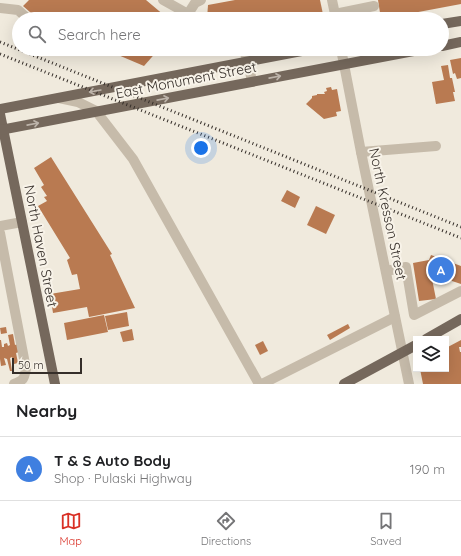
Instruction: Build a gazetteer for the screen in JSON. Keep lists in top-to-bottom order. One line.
{"streets":{"main road":["East Monument Street","North Haven Street"],"street":["North Kresson Street"]},"crossings":[["East Monument Street","North Kresson Street"],["East Monument Street","North Haven Street"]],"scale_bar":"50 m","page":{"search":"Search here","pins":"A","scale":"50 m","heading":"Nearby","list":[{"mark":"A","name":"T & S Auto Body","note":"Shop · Pulaski Highway","value":"190 m"}],"nav":["Map","Directions","Saved"]}}
